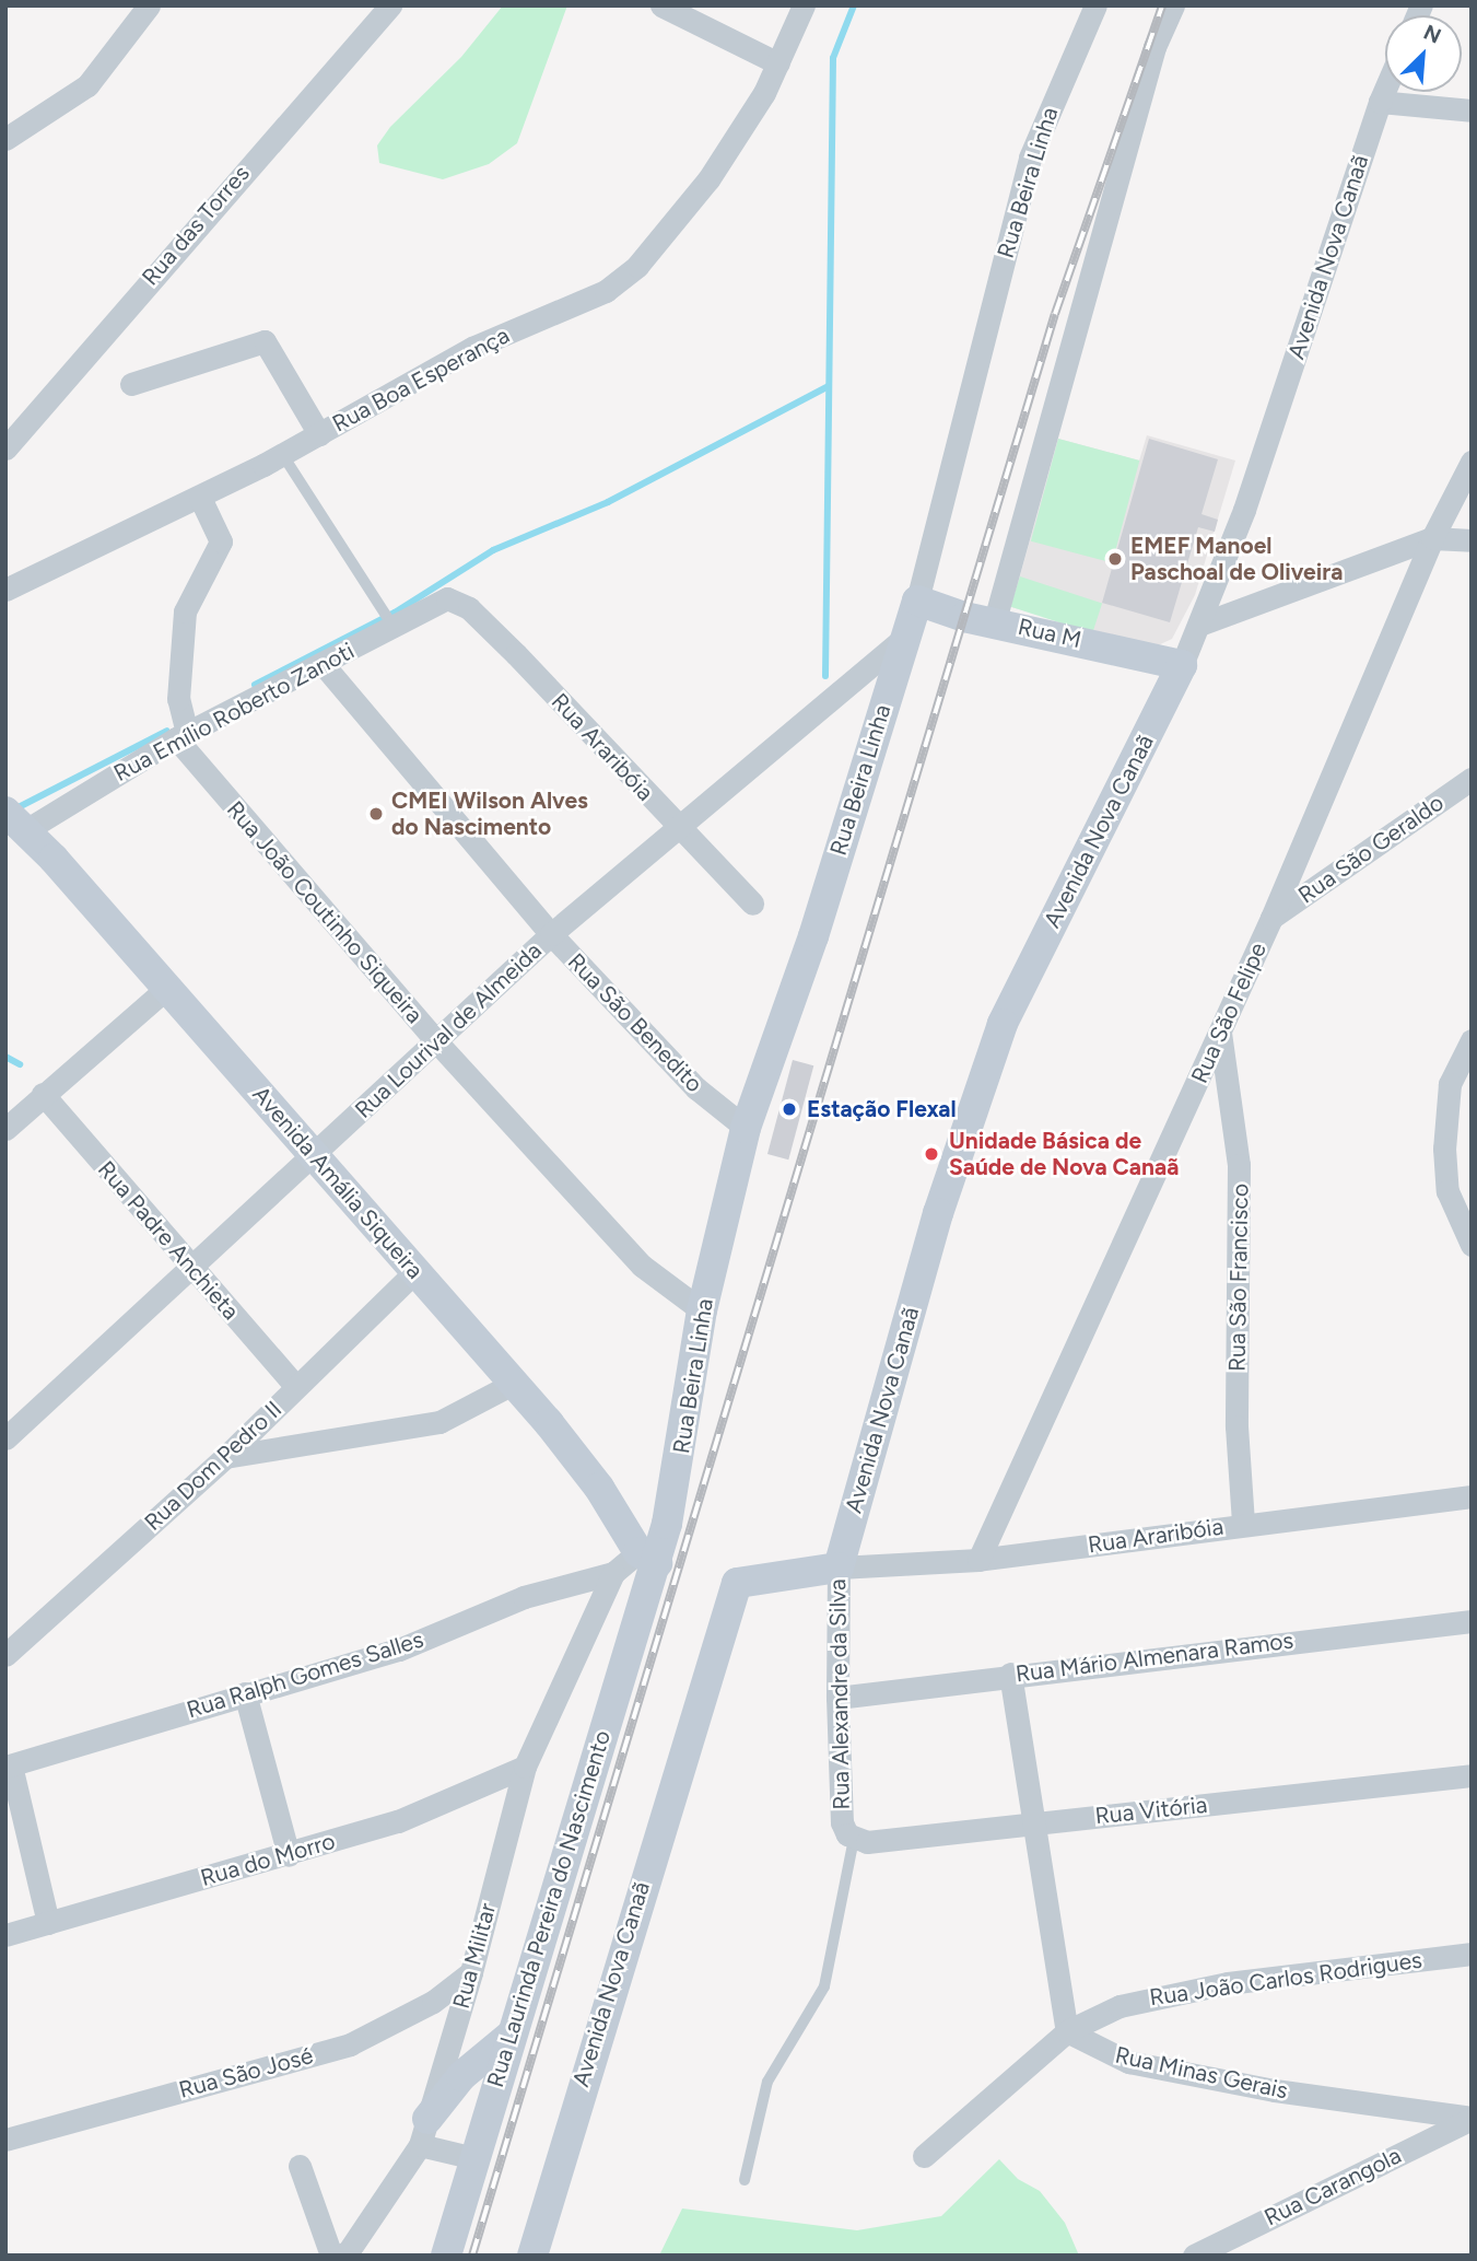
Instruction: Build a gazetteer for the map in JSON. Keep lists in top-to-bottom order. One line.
{"streets":{"street":["Rua Beira Linha","Rua das Torres","Avenida Nova Canaã","Rua Boa Esperança","Rua M","Rua Emílio Roberto Zanoti","Rua Araribóia","Rua São Geraldo","Rua João Coutinho Siqueira","Rua São Felipe","Rua São Benedito","Rua Lourival de Almeida","Avenida Amália Siqueira","Rua Padre Anchieta","Rua São Francisco","Rua Dom Pedro II","Rua Mário Almenara Ramos","Rua Ralph Gomes Salles","Rua Alexandre da Silva","Rua Vitória","Rua do Morro","Rua Laurinda Pereira do Nascimento","Rua Militar","Rua João Carlos Rodrigues","Rua São José","Rua Minas Gerais","Rua Carangola"]},"crossings":[["Rua Beira Linha","Rua M"],["Rua Beira Linha","Rua João Coutinho Siqueira"],["Rua Beira Linha","Rua São Benedito"],["Rua Beira Linha","Rua Lourival de Almeida"],["Rua Beira Linha","Avenida Amália Siqueira"],["Rua Beira Linha","Rua Ralph Gomes Salles"],["Rua Beira Linha","Rua Laurinda Pereira do Nascimento"],["Avenida Nova Canaã","Rua M"],["Avenida Nova Canaã","Rua Araribóia"],["Avenida Nova Canaã","Rua Alexandre da Silva"],["Rua Emílio Roberto Zanoti","Rua Araribóia"],["Rua Emílio Roberto Zanoti","Rua João Coutinho Siqueira"],["Rua Emílio Roberto Zanoti","Rua São Benedito"],["Rua Emílio Roberto Zanoti","Avenida Amália Siqueira"],["Rua Araribóia","Rua São Felipe"],["Rua Araribóia","Rua Lourival de Almeida"],["Rua Araribóia","Rua São Francisco"],["Rua Araribóia","Rua Alexandre da Silva"],["Rua São Geraldo","Rua São Felipe"],["Rua João Coutinho Siqueira","Rua Lourival de Almeida"],["Rua São Felipe","Rua São Francisco"],["Rua São Benedito","Rua Lourival de Almeida"],["Rua Lourival de Almeida","Avenida Amália Siqueira"],["Rua Lourival de Almeida","Rua Padre Anchieta"],["Avenida Amália Siqueira","Rua Dom Pedro II"],["Avenida Amália Siqueira","Rua Ralph Gomes Salles"],["Avenida Amália Siqueira","Rua Laurinda Pereira do Nascimento"],["Rua Padre Anchieta","Rua Dom Pedro II"],["Rua Mário Almenara Ramos","Rua Alexandre da Silva"],["Rua Ralph Gomes Salles","Rua Laurinda Pereira do Nascimento"],["Rua Ralph Gomes Salles","Rua Militar"],["Rua Alexandre da Silva","Rua Vitória"],["Rua do Morro","Rua Militar"],["Rua Militar","Rua São José"],["Rua João Carlos Rodrigues","Rua Minas Gerais"],["Rua Minas Gerais","Rua Carangola"]],"places":["EMEF Manoel Paschoal de Oliveira","CMEI Wilson Alves do Nascimento","Estação Flexal","Unidade Básica de Saúde de Nova Canaã"],"north":"top right"}
